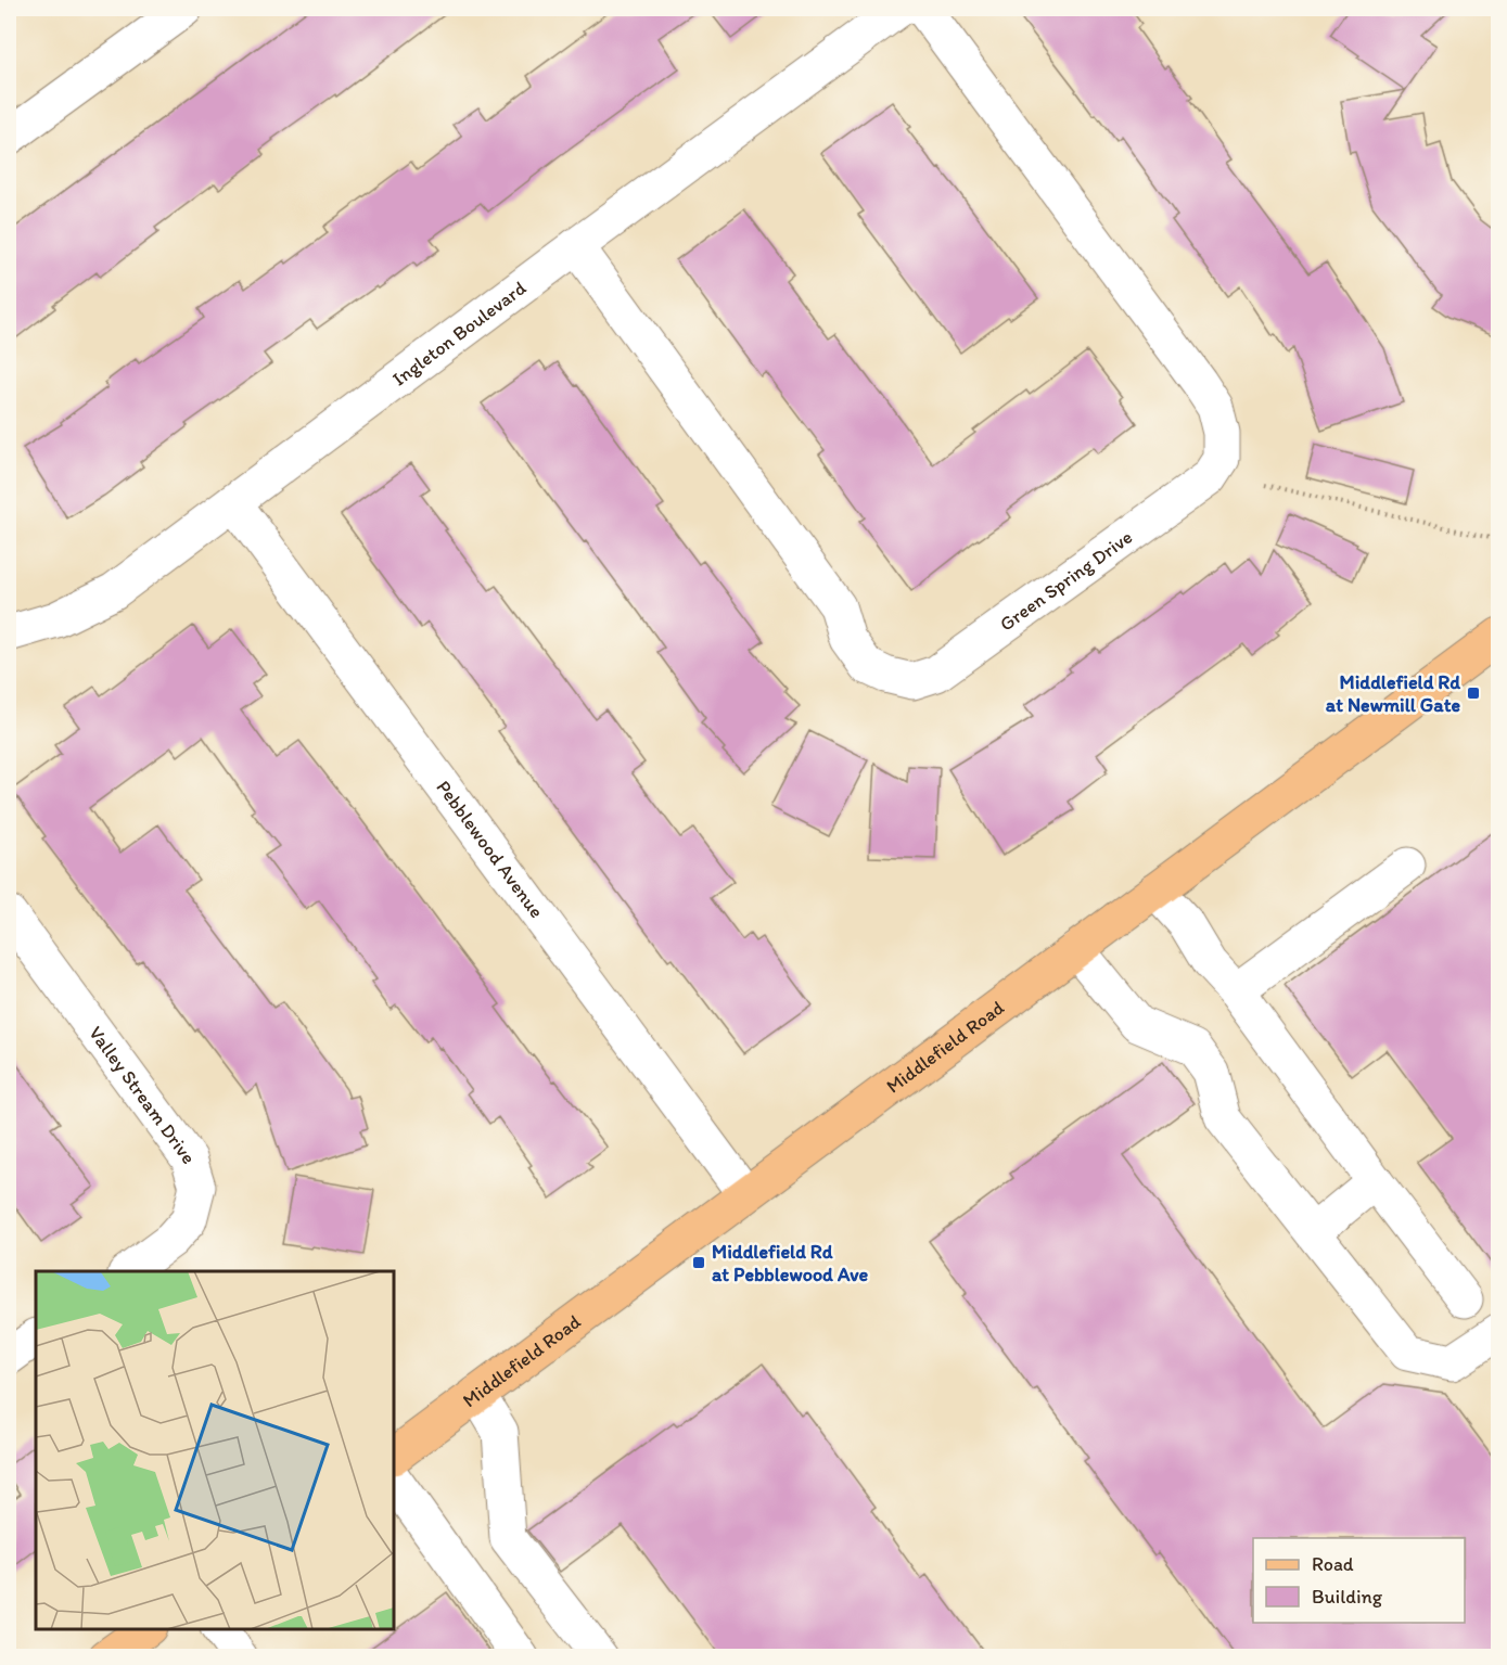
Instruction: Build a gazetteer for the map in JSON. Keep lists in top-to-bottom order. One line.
{"streets":{"main road":["Middlefield Road"],"street":["Ingleton Boulevard","Green Spring Drive","Pebblewood Avenue","Valley Stream Drive"]},"crossings":[["Ingleton Boulevard","Green Spring Drive"],["Ingleton Boulevard","Pebblewood Avenue"],["Pebblewood Avenue","Middlefield Road"]],"places":{"transit":["Middlefield Rd at Newmill Gate","Middlefield Rd at Pebblewood Ave"]},"legend":["Road","Building"]}
